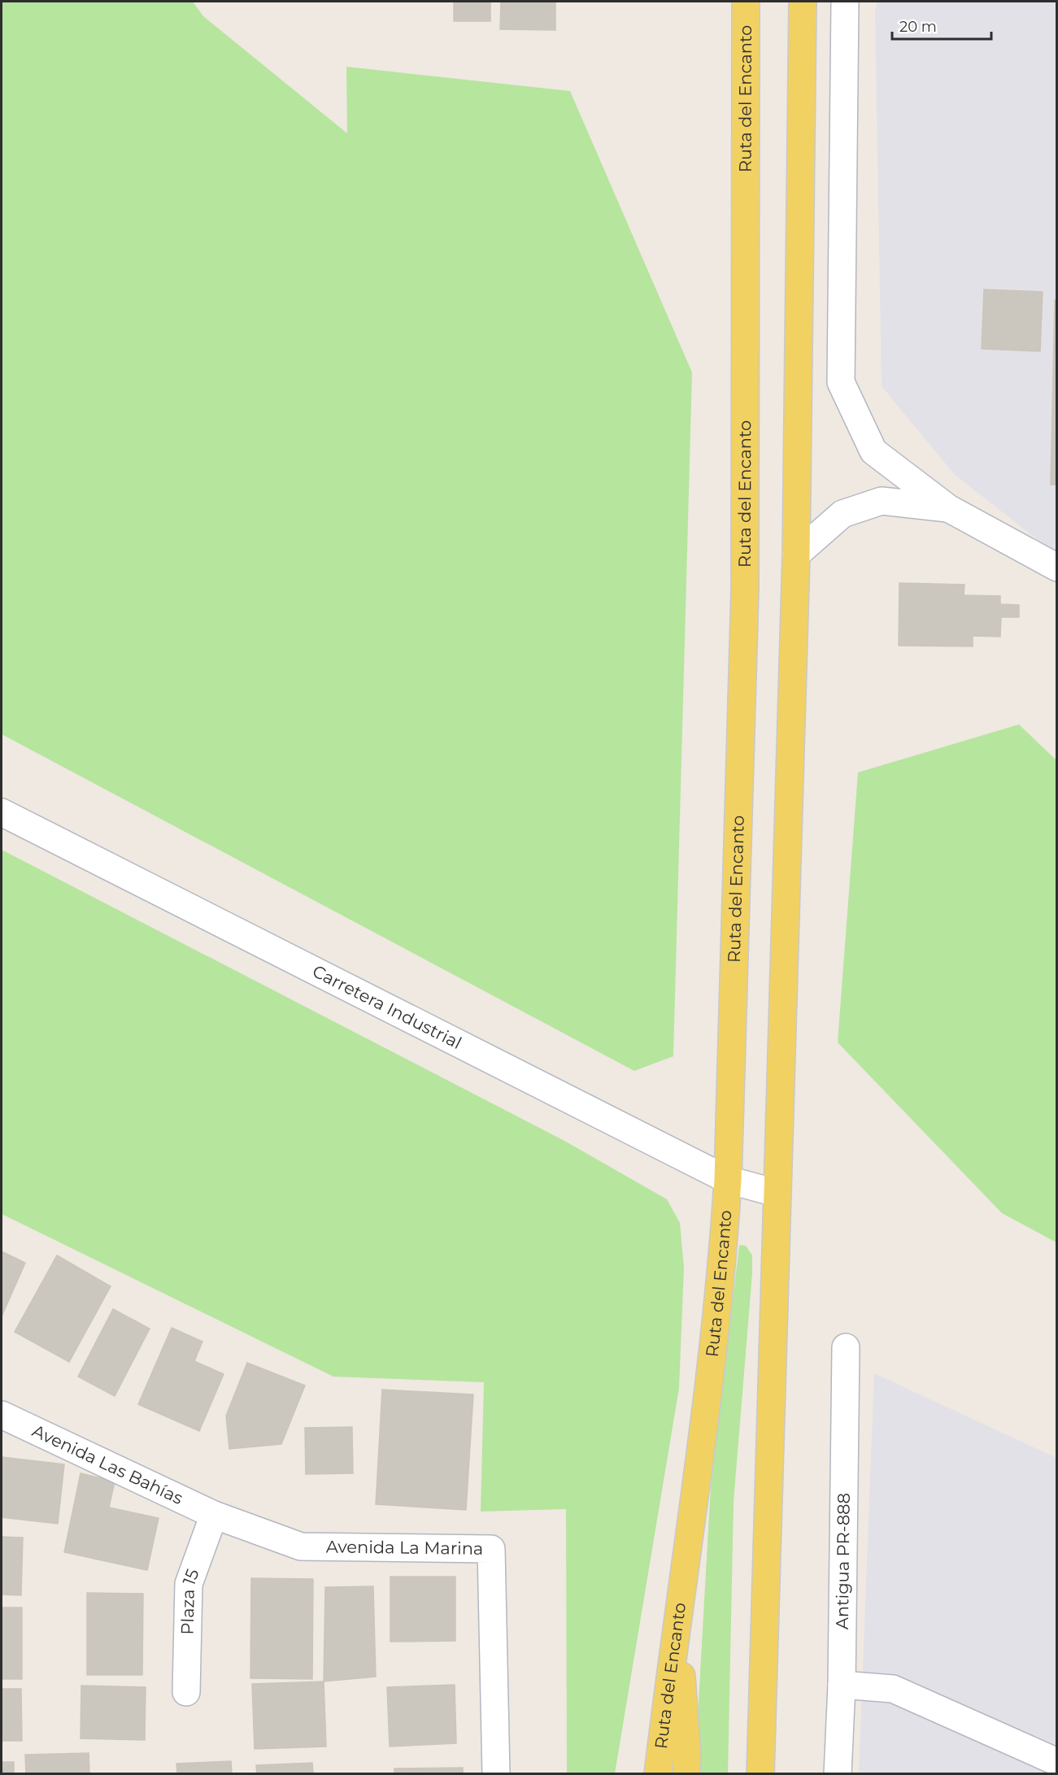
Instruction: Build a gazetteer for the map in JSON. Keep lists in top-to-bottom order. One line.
{"streets":{"main road":["Ruta del Encanto"],"street":["Carretera Industrial","Avenida Las Bahías","Avenida La Marina","Antigua PR-888","Plaza 15"]},"crossings":[["Ruta del Encanto","Carretera Industrial"],["Avenida Las Bahías","Avenida La Marina"],["Avenida Las Bahías","Plaza 15"],["Avenida La Marina","Plaza 15"]],"scale_bar":"20 m"}
